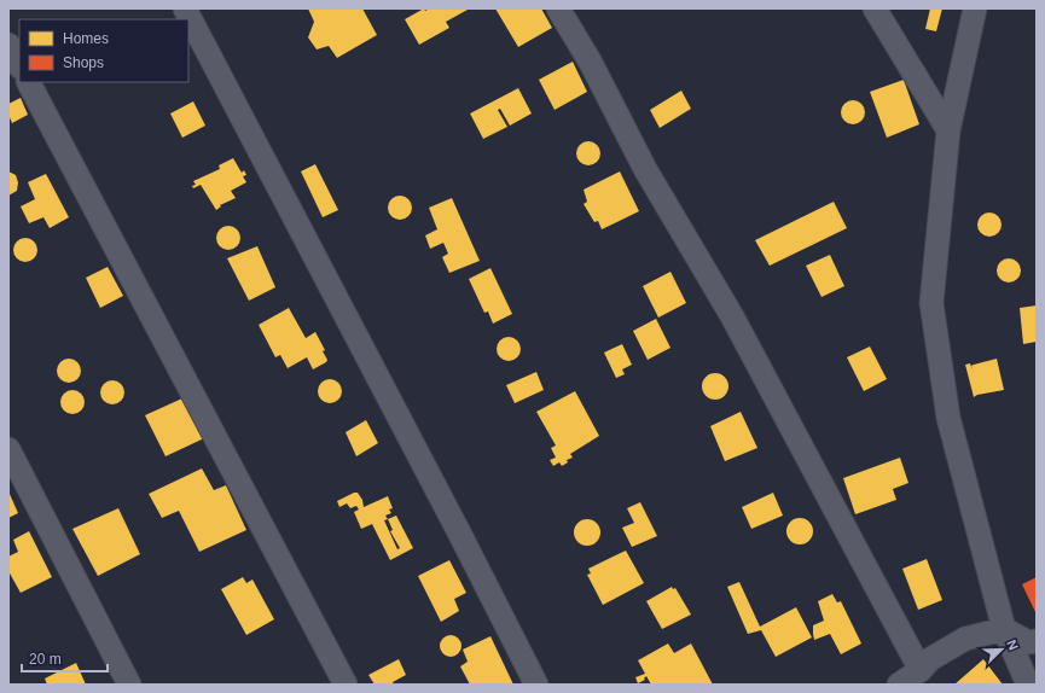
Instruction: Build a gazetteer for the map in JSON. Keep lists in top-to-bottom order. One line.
{"legend":["Homes","Shops"],"scale_bar":"20 m","north":"top right"}
